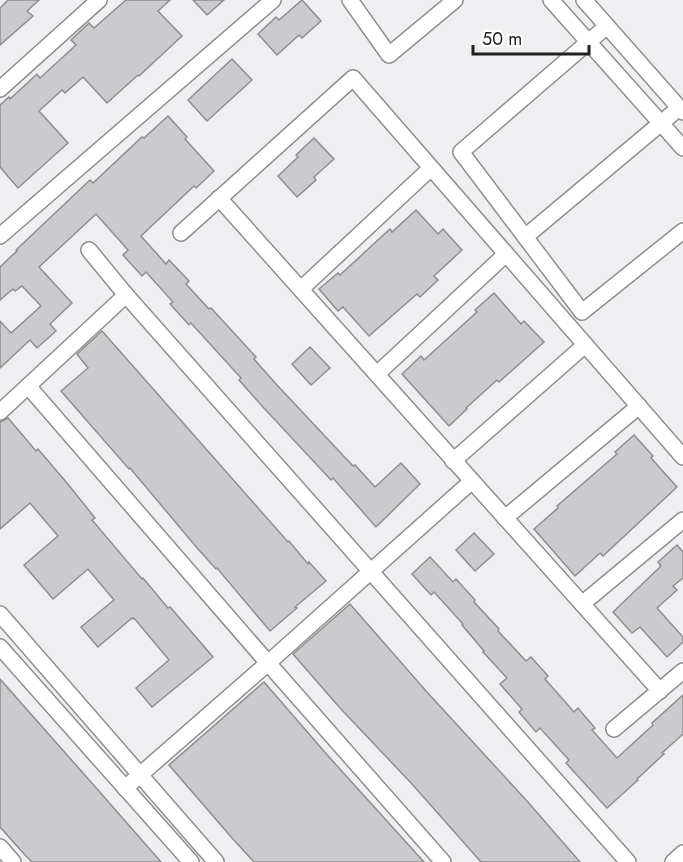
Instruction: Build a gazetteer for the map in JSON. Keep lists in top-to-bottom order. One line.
{"scale_bar":"50 m"}
